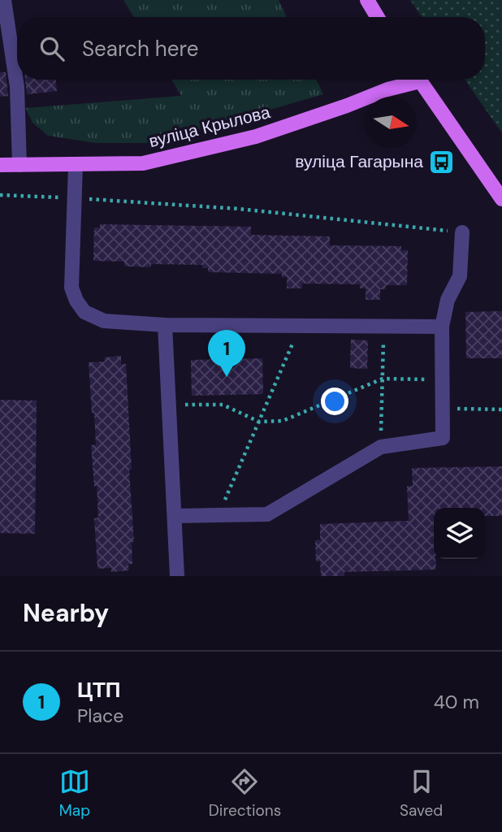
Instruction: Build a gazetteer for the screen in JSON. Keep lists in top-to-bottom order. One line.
{"streets":{"main road":["вуліца Крылова"]},"places":{"bus stop":["вуліца Гагарына"]},"north":"right","page":{"search":"Search here","pins":"1","heading":"Nearby","list":[{"mark":"1","name":"ЦТП","note":"Place","value":"40 m"}],"nav":["Map","Directions","Saved"]}}
